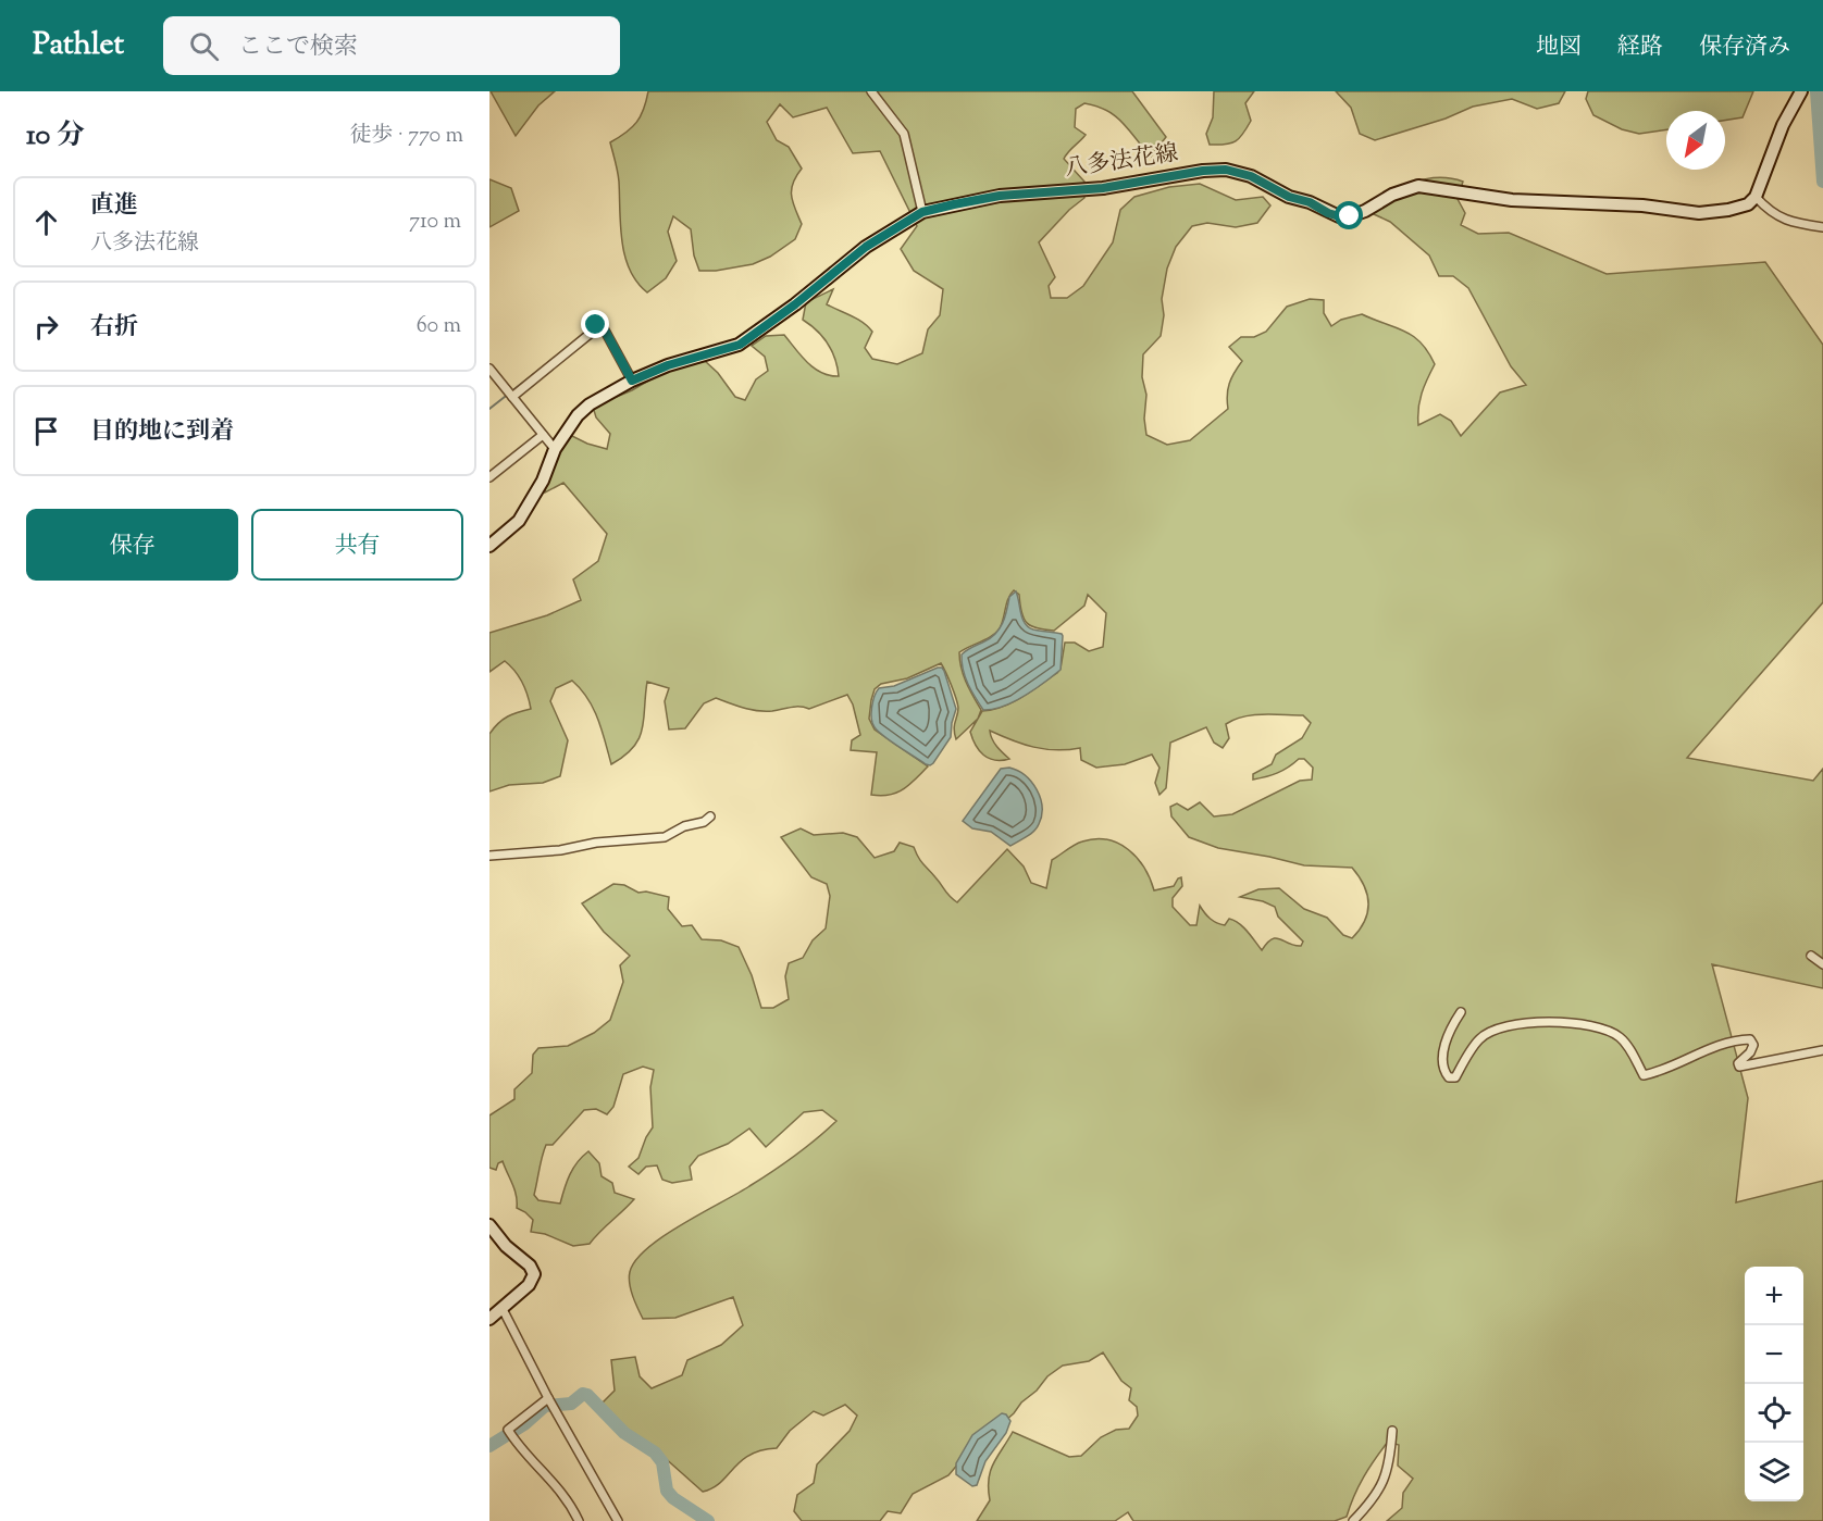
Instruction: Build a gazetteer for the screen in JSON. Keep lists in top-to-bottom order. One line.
{"streets":{"main road":["八多法花線"]},"north":"bottom left","page":{"header":"Pathlet","search":"ここで検索","nav":["地図","経路","保存済み"],"heading":["10 分","徒歩 · 770 m"],"list":[["直進","八多法花線","710 m"],["右折","60 m"],"目的地に到着"],"buttons":["保存","共有"],"map_buttons":["+","−"]}}
